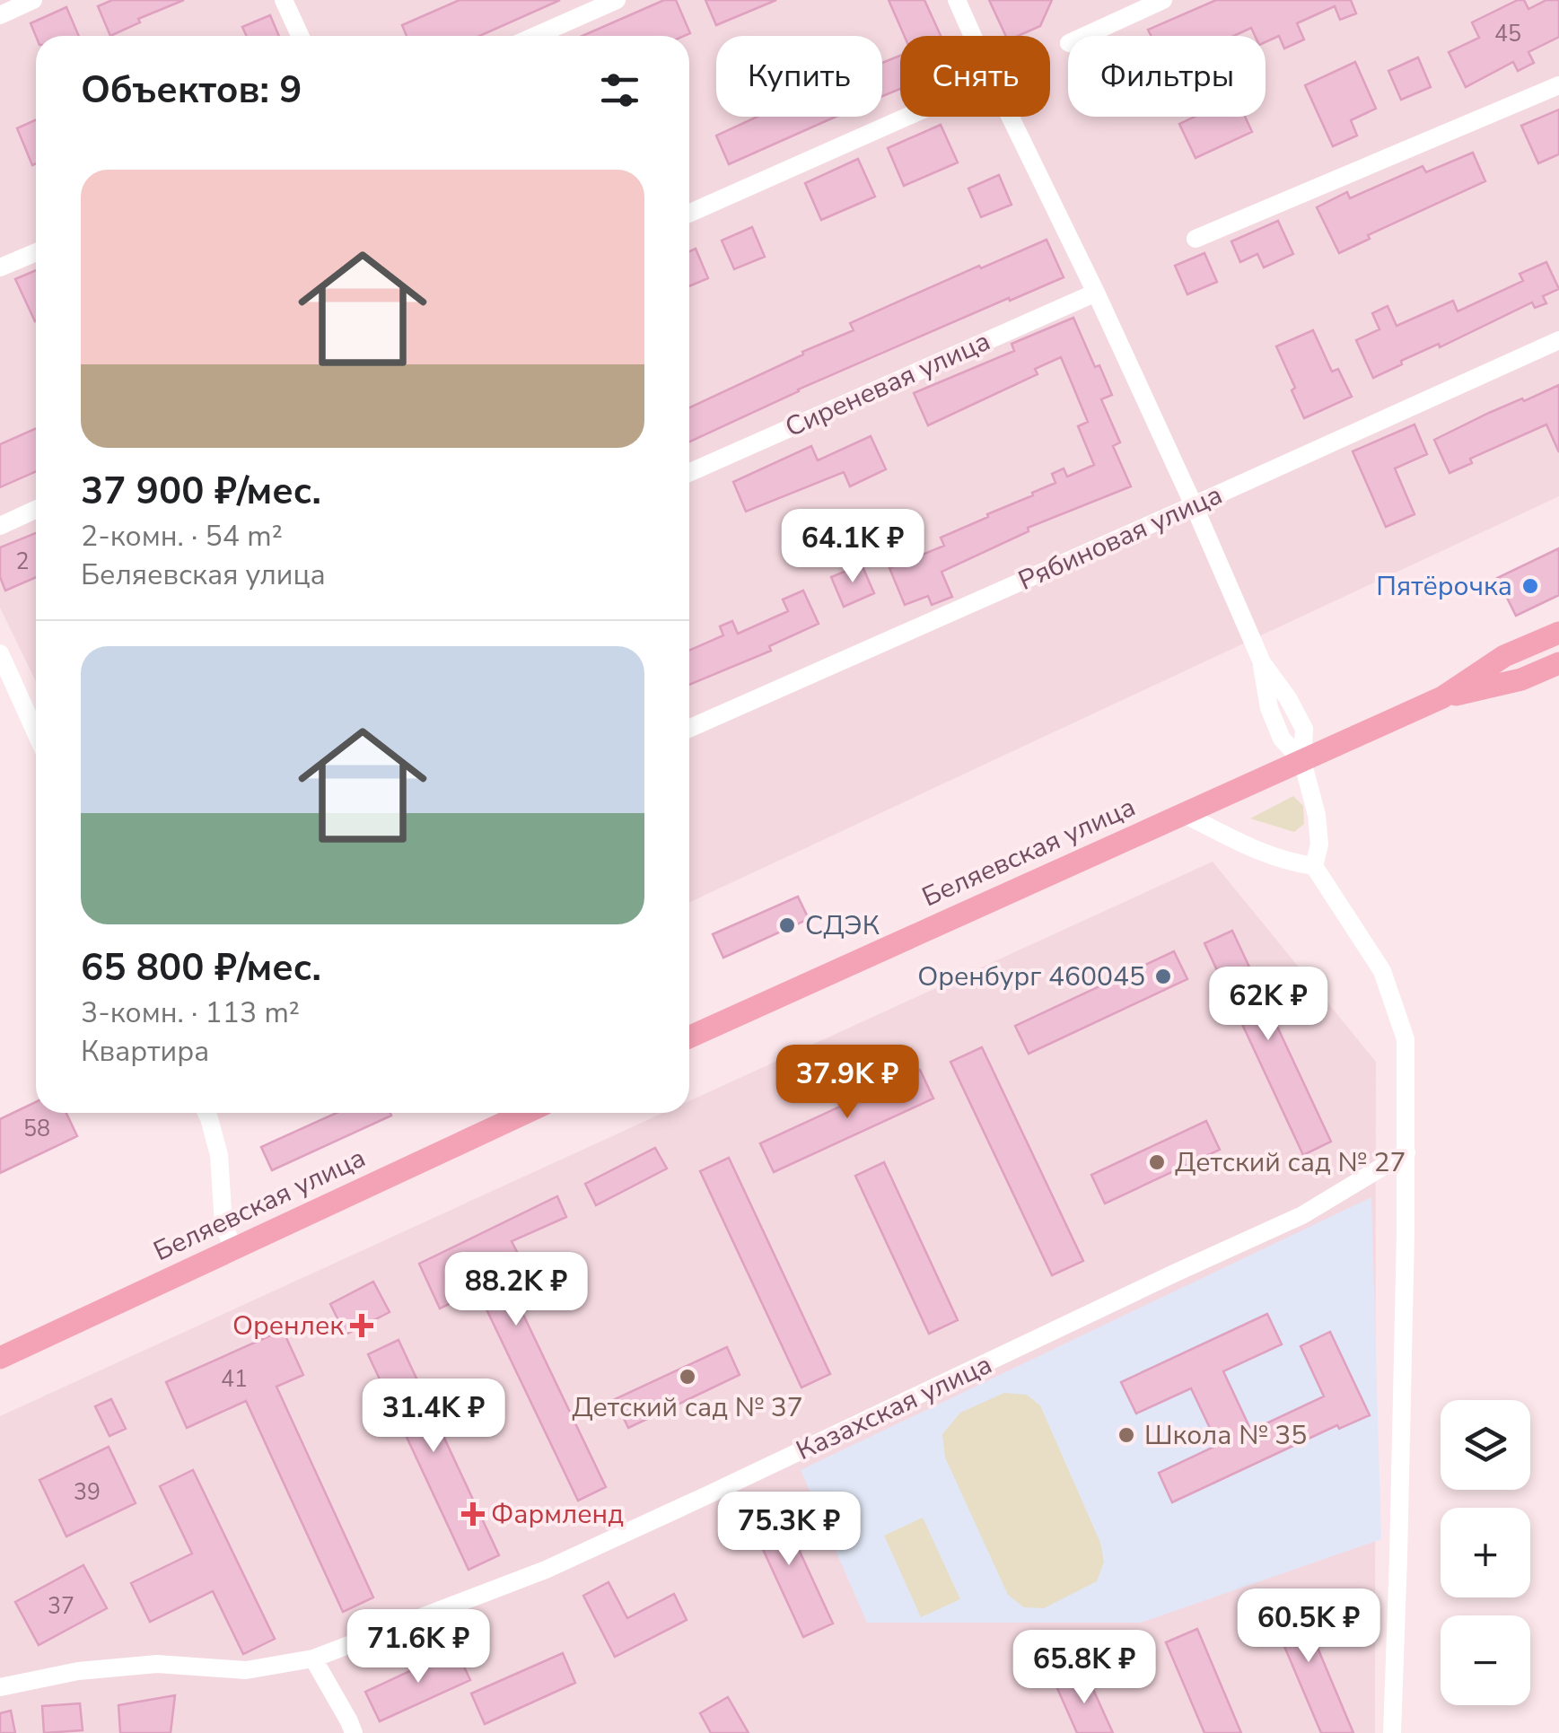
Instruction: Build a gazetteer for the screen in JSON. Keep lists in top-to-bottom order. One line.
{"streets":{"main road":["Беляевская улица"],"street":["Сиреневая улица","Рябиновая улица","Казахская улица"]},"places":{"other":["Пятёрочка","СДЭК","Оренбург 460045","Детский сад № 27","Детский сад № 37","Школа № 35"],"health":["Оренлек","Фармленд"]},"house_numbers":["45","2","58","41","39","37"],"page":{"chip":["Купить","Снять","Фильтры"],"heading":"Объектов: 9","list":[{"name":"37 900 ₽/мес.","note":"2-комн. · 54 m² · Беляевская улица"},{"name":"65 800 ₽/мес.","note":"3-комн. · 113 m² · Квартира"}],"price":["64.1K ₽","62K ₽","37.9K ₽","88.2K ₽","31.4K ₽","75.3K ₽","60.5K ₽","71.6K ₽","65.8K ₽"],"map_buttons":["+","−"]}}
